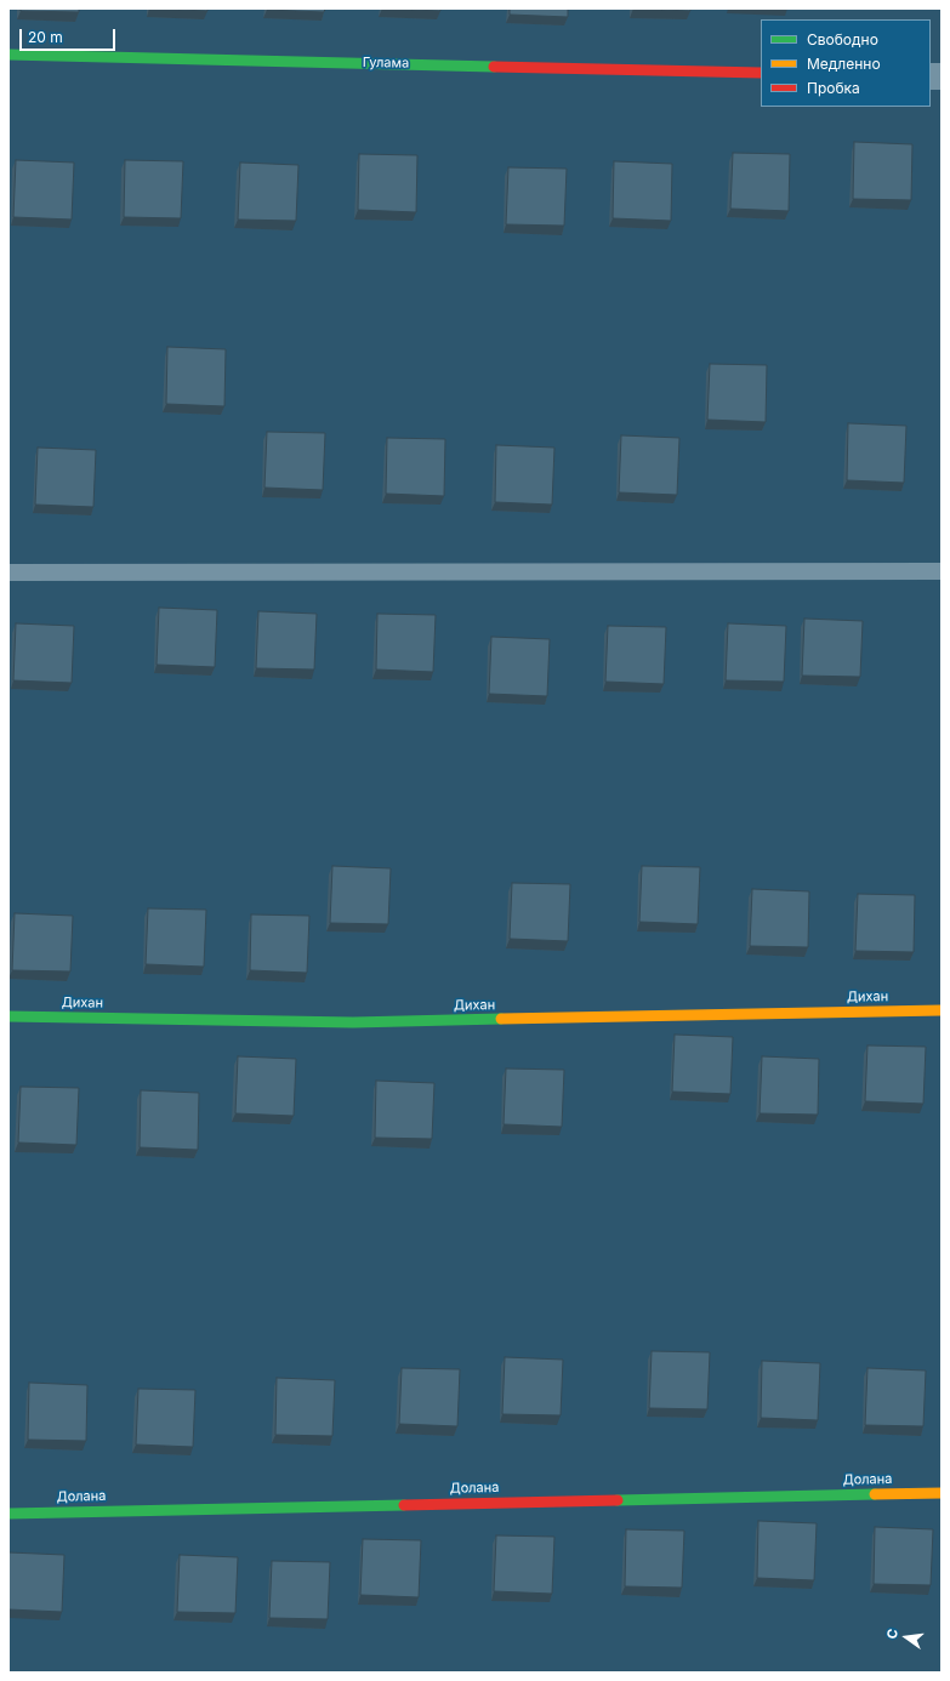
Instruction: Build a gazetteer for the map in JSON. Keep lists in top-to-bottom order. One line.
{"streets":{"street":["Гулама","Дихан","Долана"]},"legend":["Свободно","Медленно","Пробка"],"scale_bar":"20 m","north":"left"}
